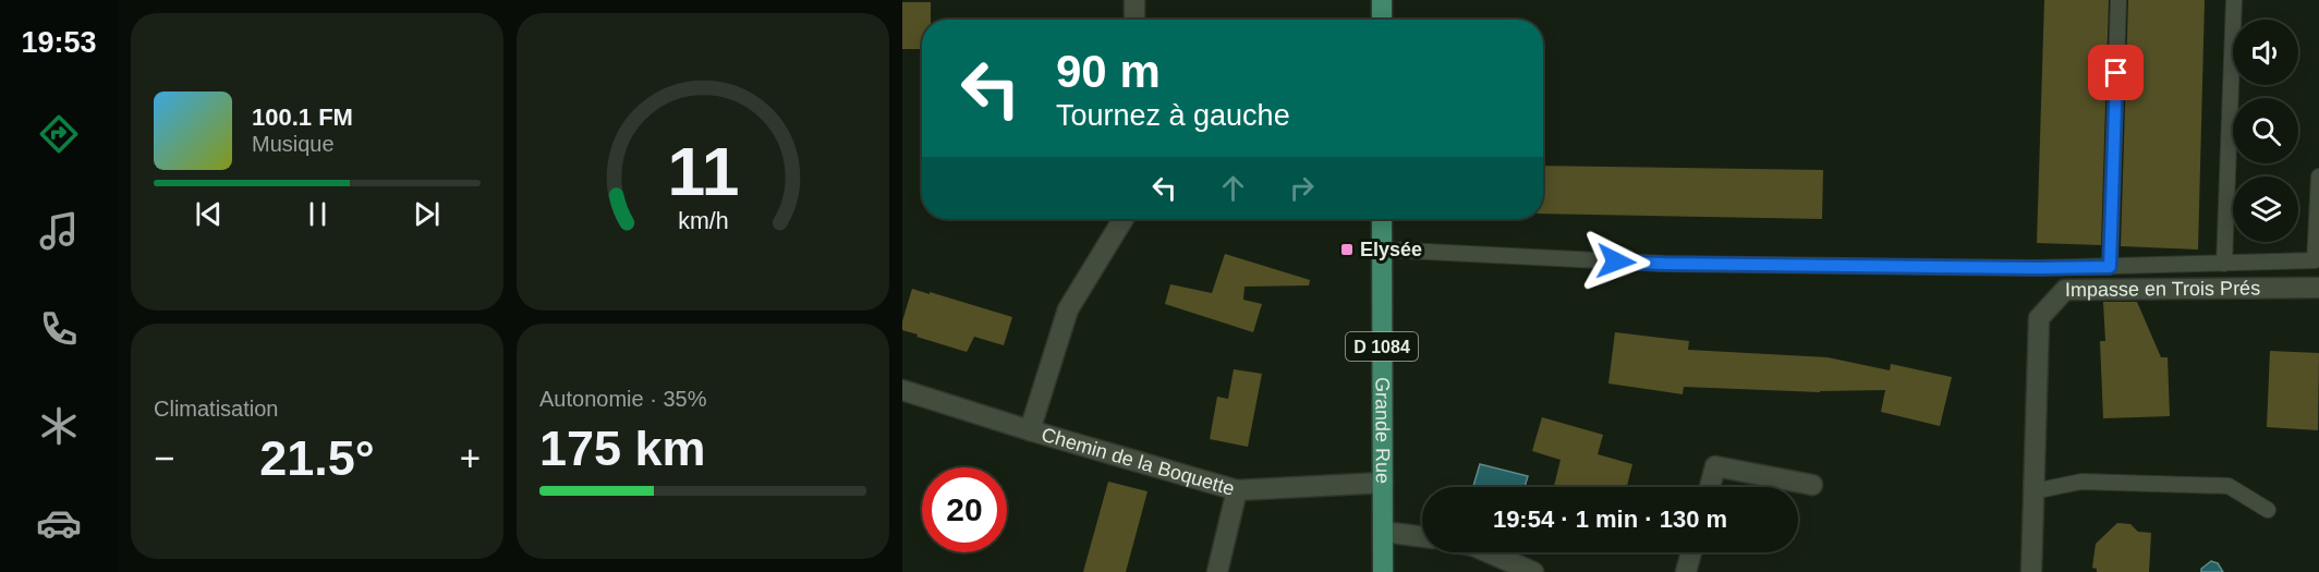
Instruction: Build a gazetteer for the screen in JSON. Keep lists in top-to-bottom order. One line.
{"streets":{"main road":["D 1084","Grande Rue"],"street":["Impasse en Trois Prés","Chemin de la Boquette"]},"crossings":[["Grande Rue","Chemin de la Boquette"]],"places":{"transit":["Elysée"]},"page":{"tabs":"19:53","turn":["90 m","Tournez à gauche"],"song":["100.1 FM","Musique"],"tile":["Climatisation",["Autonomie · 35%","175 km"]],"heat":["−","21.5°","+"],"limit":"20","trip":"19:54 · 1 min · 130 m","gauge":["11","km/h"]}}
